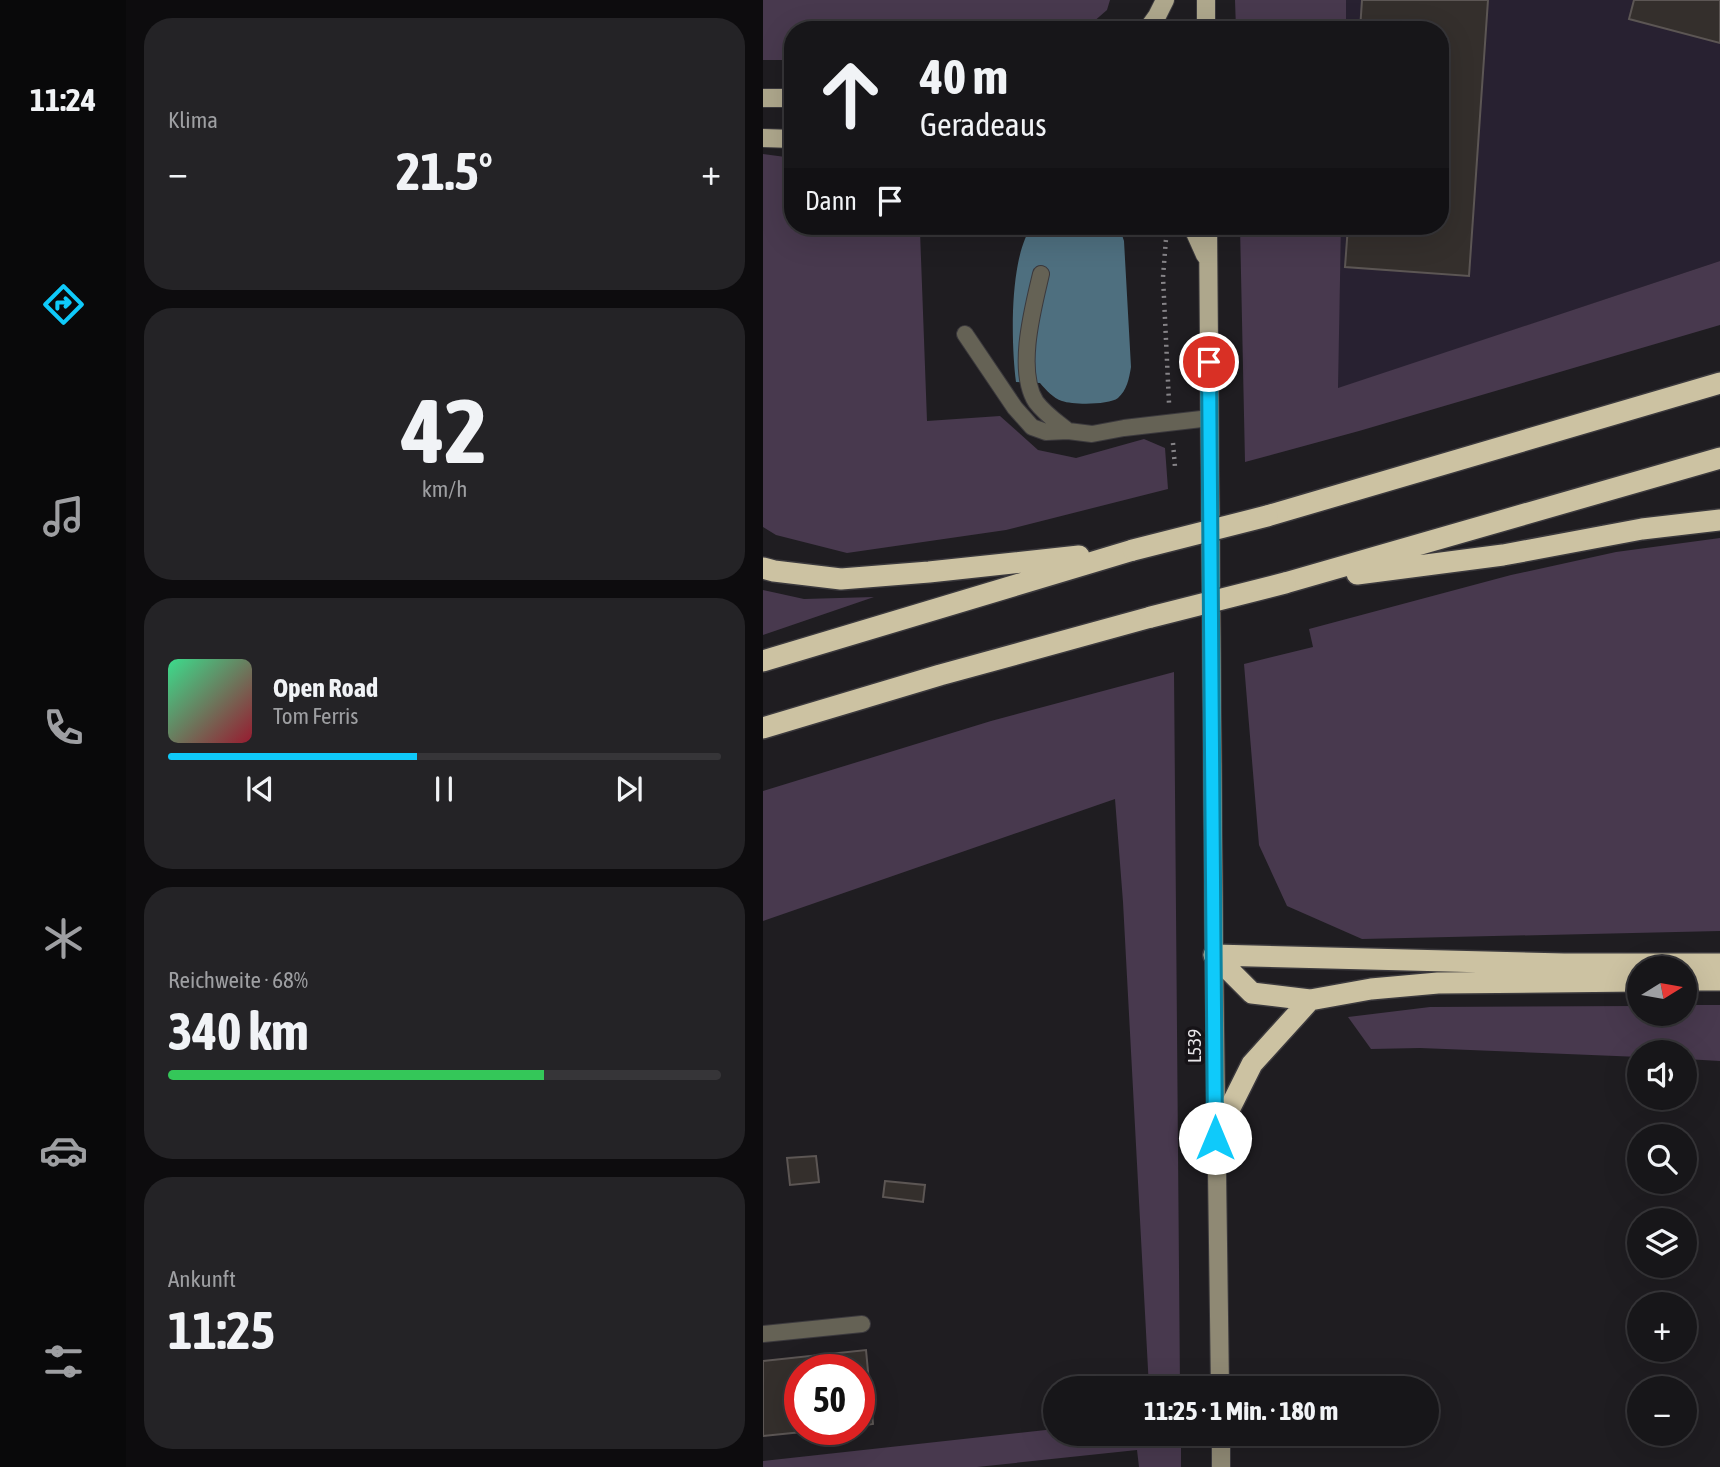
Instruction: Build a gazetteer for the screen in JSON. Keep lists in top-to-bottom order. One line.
{"streets":{"main road":["L539"]},"north":"right","page":{"tabs":"11:24","tile":["Klima",["42","km/h"],["Reichweite · 68%","340 km"],["Ankunft","11:25"]],"turn":["40 m","Geradeaus"],"heat":["−","21.5°","+"],"then":"Dann","song":["Open Road","Tom Ferris"],"map_buttons":["+","−"],"limit":"50","trip":"11:25 · 1 Min. · 180 m"}}
